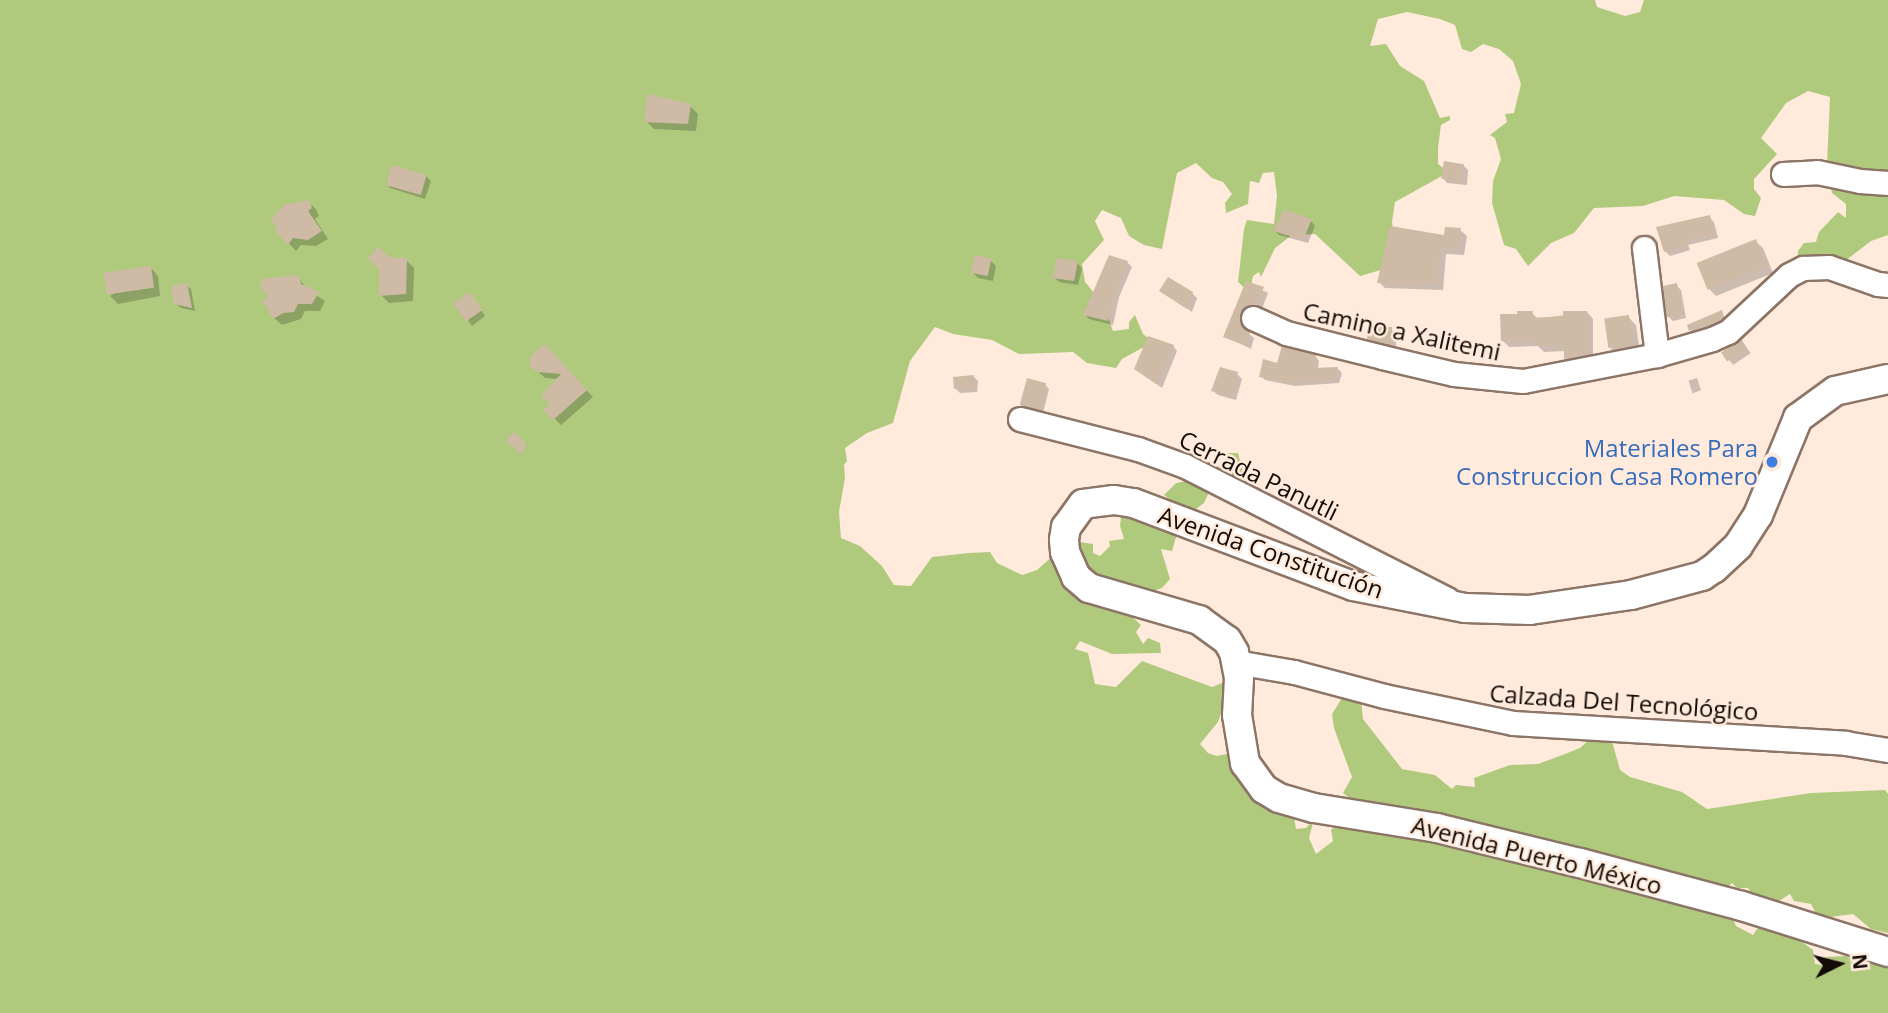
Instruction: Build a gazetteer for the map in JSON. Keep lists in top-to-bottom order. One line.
{"streets":{"main road":["Avenida Constitución","Avenida Puerto México"],"street":["Camino a Xalitemi","Cerrada Panutli","Calzada Del Tecnológico"]},"crossings":[["Cerrada Panutli","Avenida Constitución"],["Avenida Constitución","Calzada Del Tecnológico"],["Avenida Constitución","Avenida Puerto México"]],"places":["Materiales Para Construccion Casa Romero"],"north":"right"}
